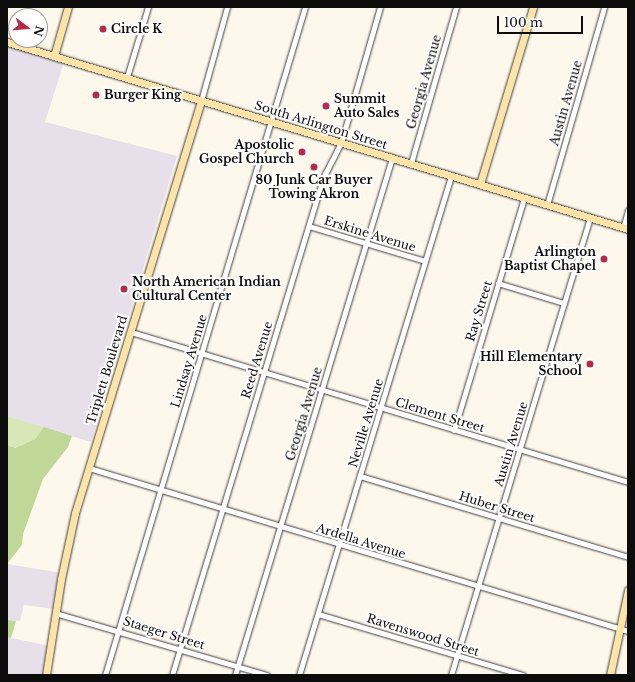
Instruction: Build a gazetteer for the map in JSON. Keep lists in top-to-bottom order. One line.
{"streets":{"main road":["South Arlington Street","Triplett Boulevard"],"street":["Georgia Avenue","Austin Avenue","Erskine Avenue","Ray Street","Reed Avenue","Lindsay Avenue","Clement Street","Neville Avenue","Huber Street","Ardella Avenue","Staeger Street","Ravenswood Street"]},"crossings":[["Georgia Avenue","South Arlington Street"],["Georgia Avenue","Erskine Avenue"],["Georgia Avenue","Clement Street"],["Georgia Avenue","Ardella Avenue"],["Georgia Avenue","Staeger Street"],["Austin Avenue","South Arlington Street"],["Austin Avenue","Clement Street"],["Austin Avenue","Huber Street"],["Austin Avenue","Ardella Avenue"],["Austin Avenue","Ravenswood Street"],["South Arlington Street","Ray Street"],["South Arlington Street","Reed Avenue"],["South Arlington Street","Lindsay Avenue"],["South Arlington Street","Triplett Boulevard"],["South Arlington Street","Neville Avenue"],["Erskine Avenue","Reed Avenue"],["Erskine Avenue","Neville Avenue"],["Ray Street","Clement Street"],["Reed Avenue","Clement Street"],["Reed Avenue","Ardella Avenue"],["Reed Avenue","Staeger Street"],["Lindsay Avenue","Clement Street"],["Lindsay Avenue","Ardella Avenue"],["Lindsay Avenue","Staeger Street"],["Triplett Boulevard","Clement Street"],["Triplett Boulevard","Ardella Avenue"],["Triplett Boulevard","Staeger Street"],["Clement Street","Neville Avenue"],["Neville Avenue","Huber Street"],["Neville Avenue","Ardella Avenue"],["Neville Avenue","Ravenswood Street"]],"places":["Circle K","Burger King","Summit Auto Sales","Apostolic Gospel Church","80 Junk Car Buyer Towing Akron","Arlington Baptist Chapel","North American Indian Cultural Center","Hill Elementary School"],"scale_bar":"100 m","north":"right"}
